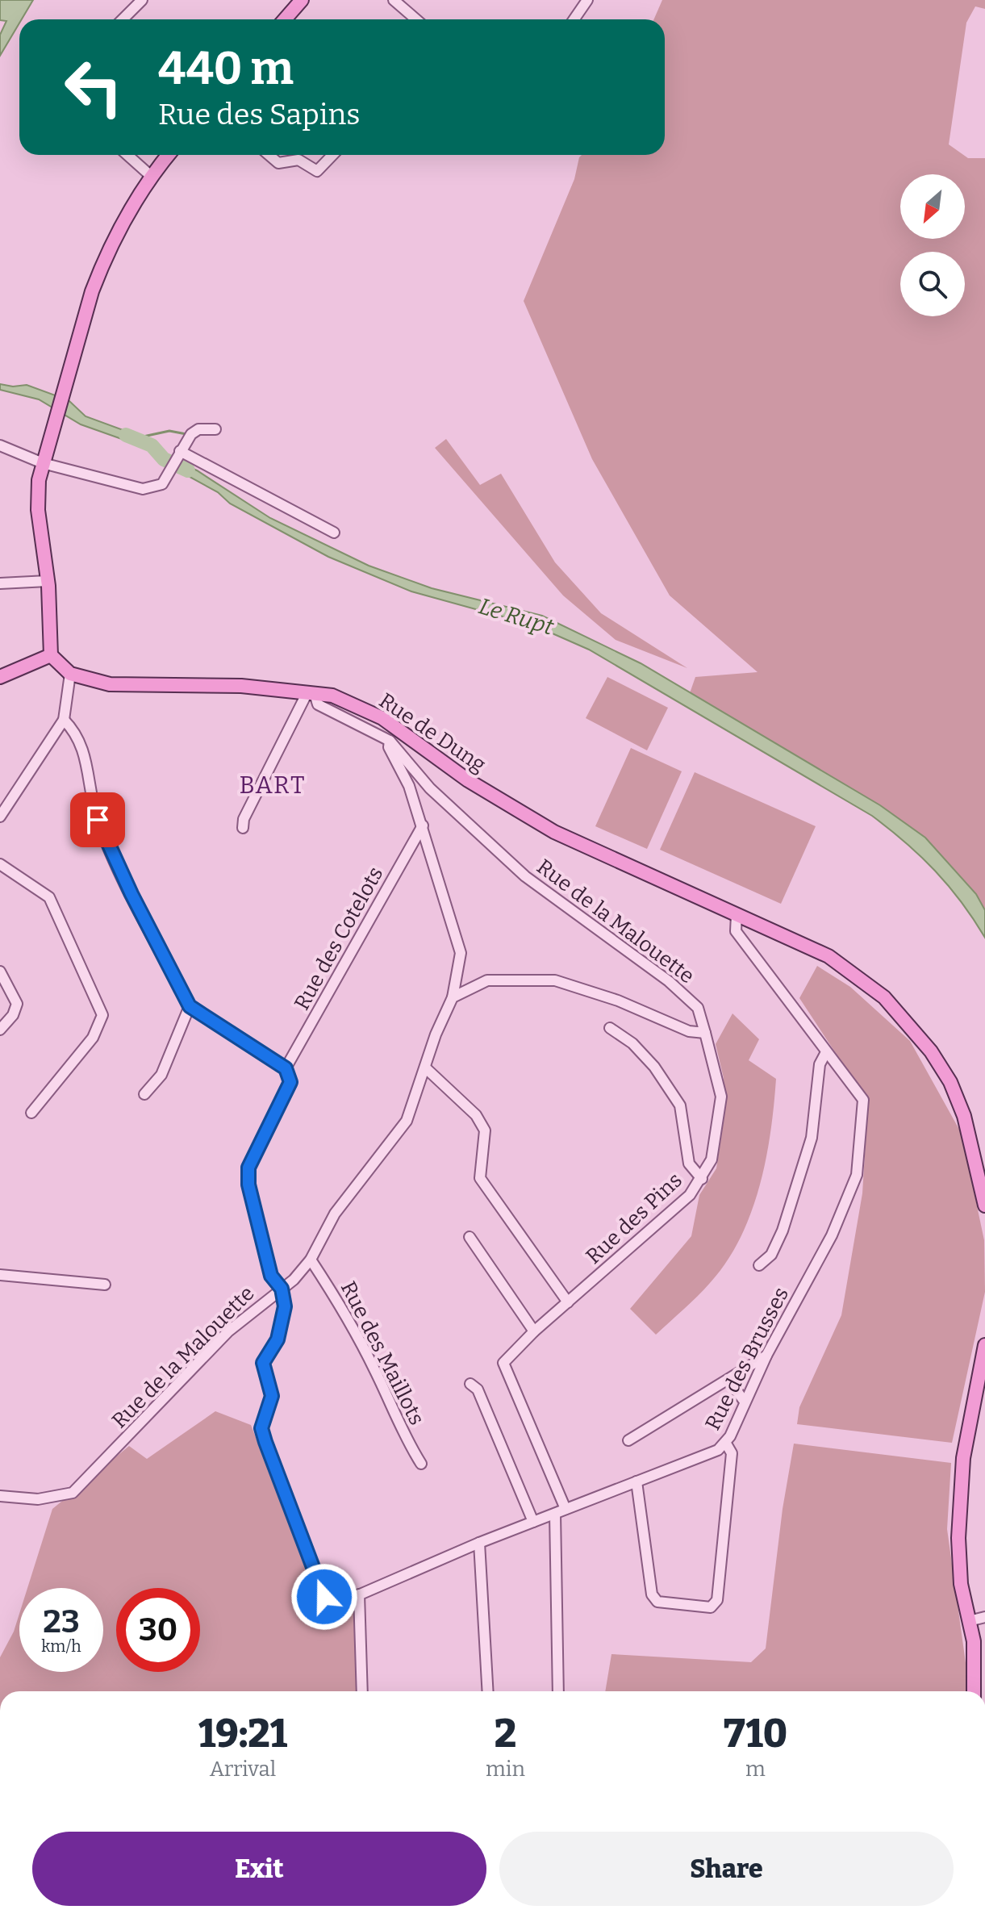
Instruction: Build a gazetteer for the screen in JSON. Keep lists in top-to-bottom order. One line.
{"streets":{"main road":["Rue de Dung"],"street":["Rue de la Malouette","Rue des Cotelots","Rue des Pins","Rue des Maillots","Rue des Brusses"]},"crossings":[["Rue de Dung","Rue de la Malouette"],["Rue de Dung","Rue des Brusses"],["Rue de la Malouette","Rue des Cotelots"],["Rue de la Malouette","Rue des Pins"],["Rue de la Malouette","Rue des Maillots"],["Rue de la Malouette","Rue des Brusses"],["Rue des Pins","Rue des Brusses"]],"districts":["BART"],"water":["Le Rupt"],"north":"bottom left","page":{"turn":["440 m","Rue des Sapins"],"speed":"23 km/h","limit":"30","eta":["19:21","Arrival","2","min","710","m"],"buttons":["Exit","Share"]}}
